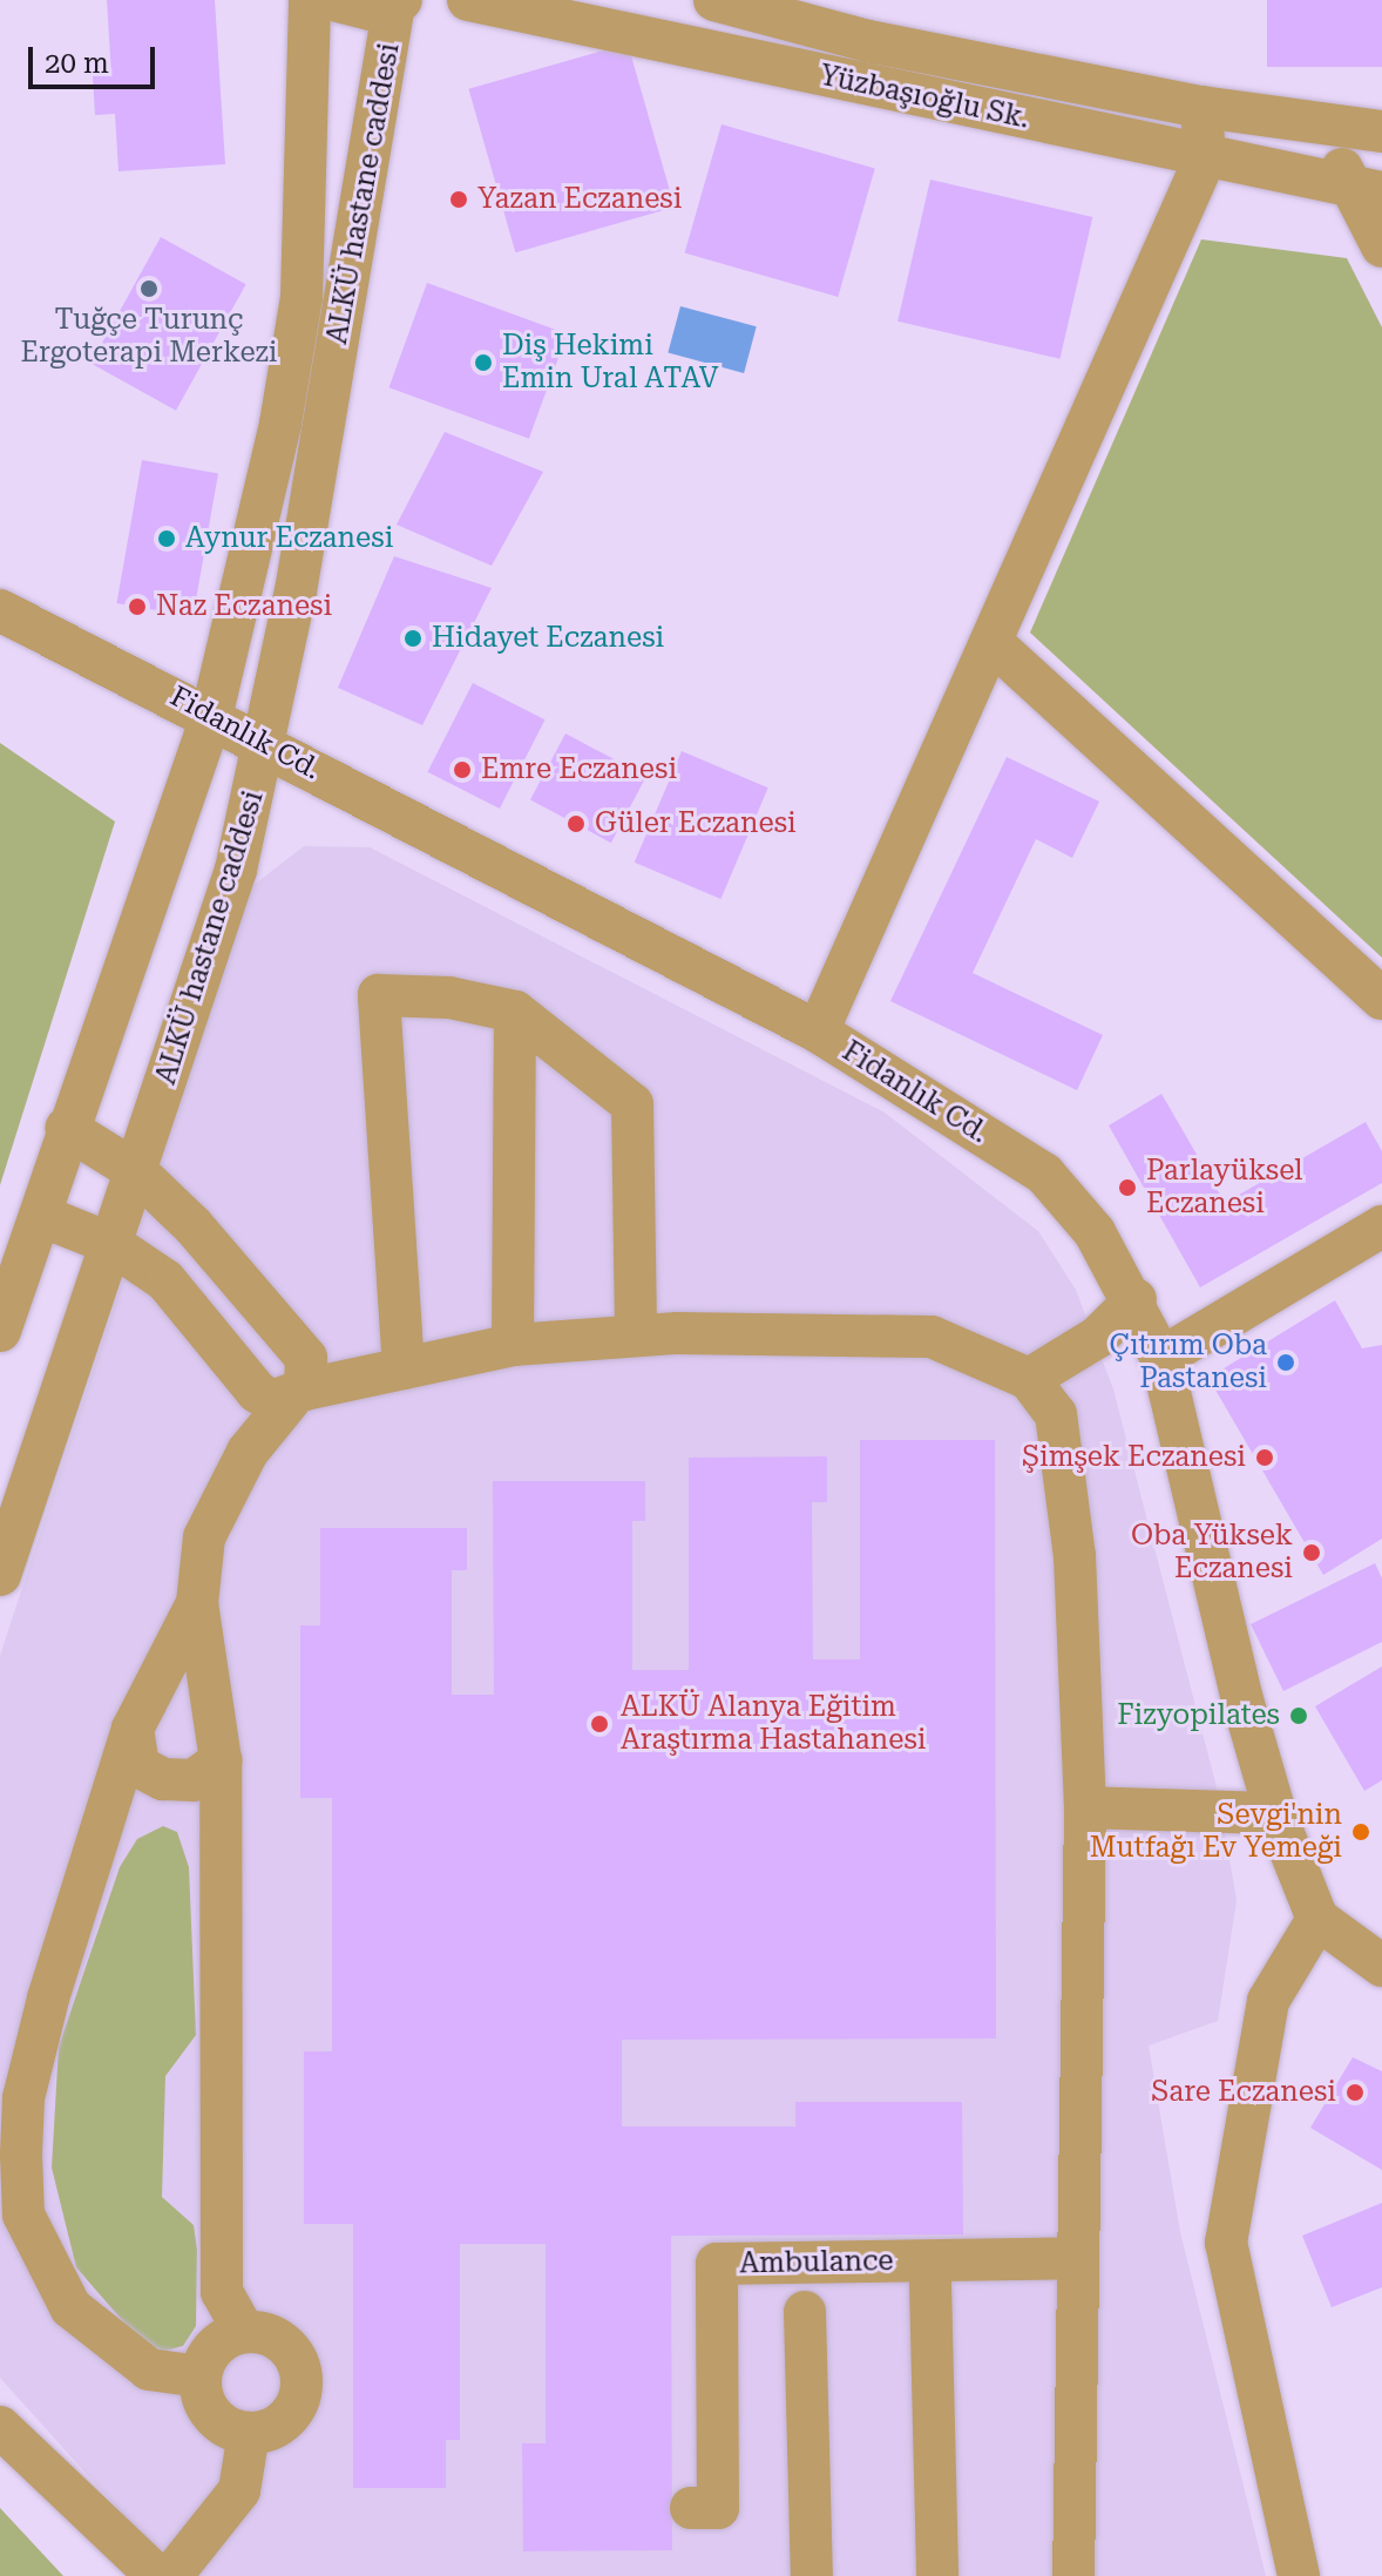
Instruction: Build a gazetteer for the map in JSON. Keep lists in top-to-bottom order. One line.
{"streets":{"street":["Yüzbaşıoğlu Sk.","ALKÜ hastane caddesi","Fidanlık Cd.","Ambulance"]},"crossings":[["ALKÜ hastane caddesi","Fidanlık Cd."]],"places":["Yazan Eczanesi","Tuğçe Turunç Ergoterapi Merkezi","Diş Hekimi Emin Ural ATAV","Aynur Eczanesi","Naz Eczanesi","Hidayet Eczanesi","Emre Eczanesi","Güler Eczanesi","Parlayüksel Eczanesi","Çıtırım Oba Pastanesi","Şimşek Eczanesi","Oba Yüksek Eczanesi","Fizyopilates","ALKÜ Alanya Eğitim Araştırma Hastahanesi","Sevgi'nin Mutfağı Ev Yemeği","Sare Eczanesi"],"scale_bar":"20 m"}
